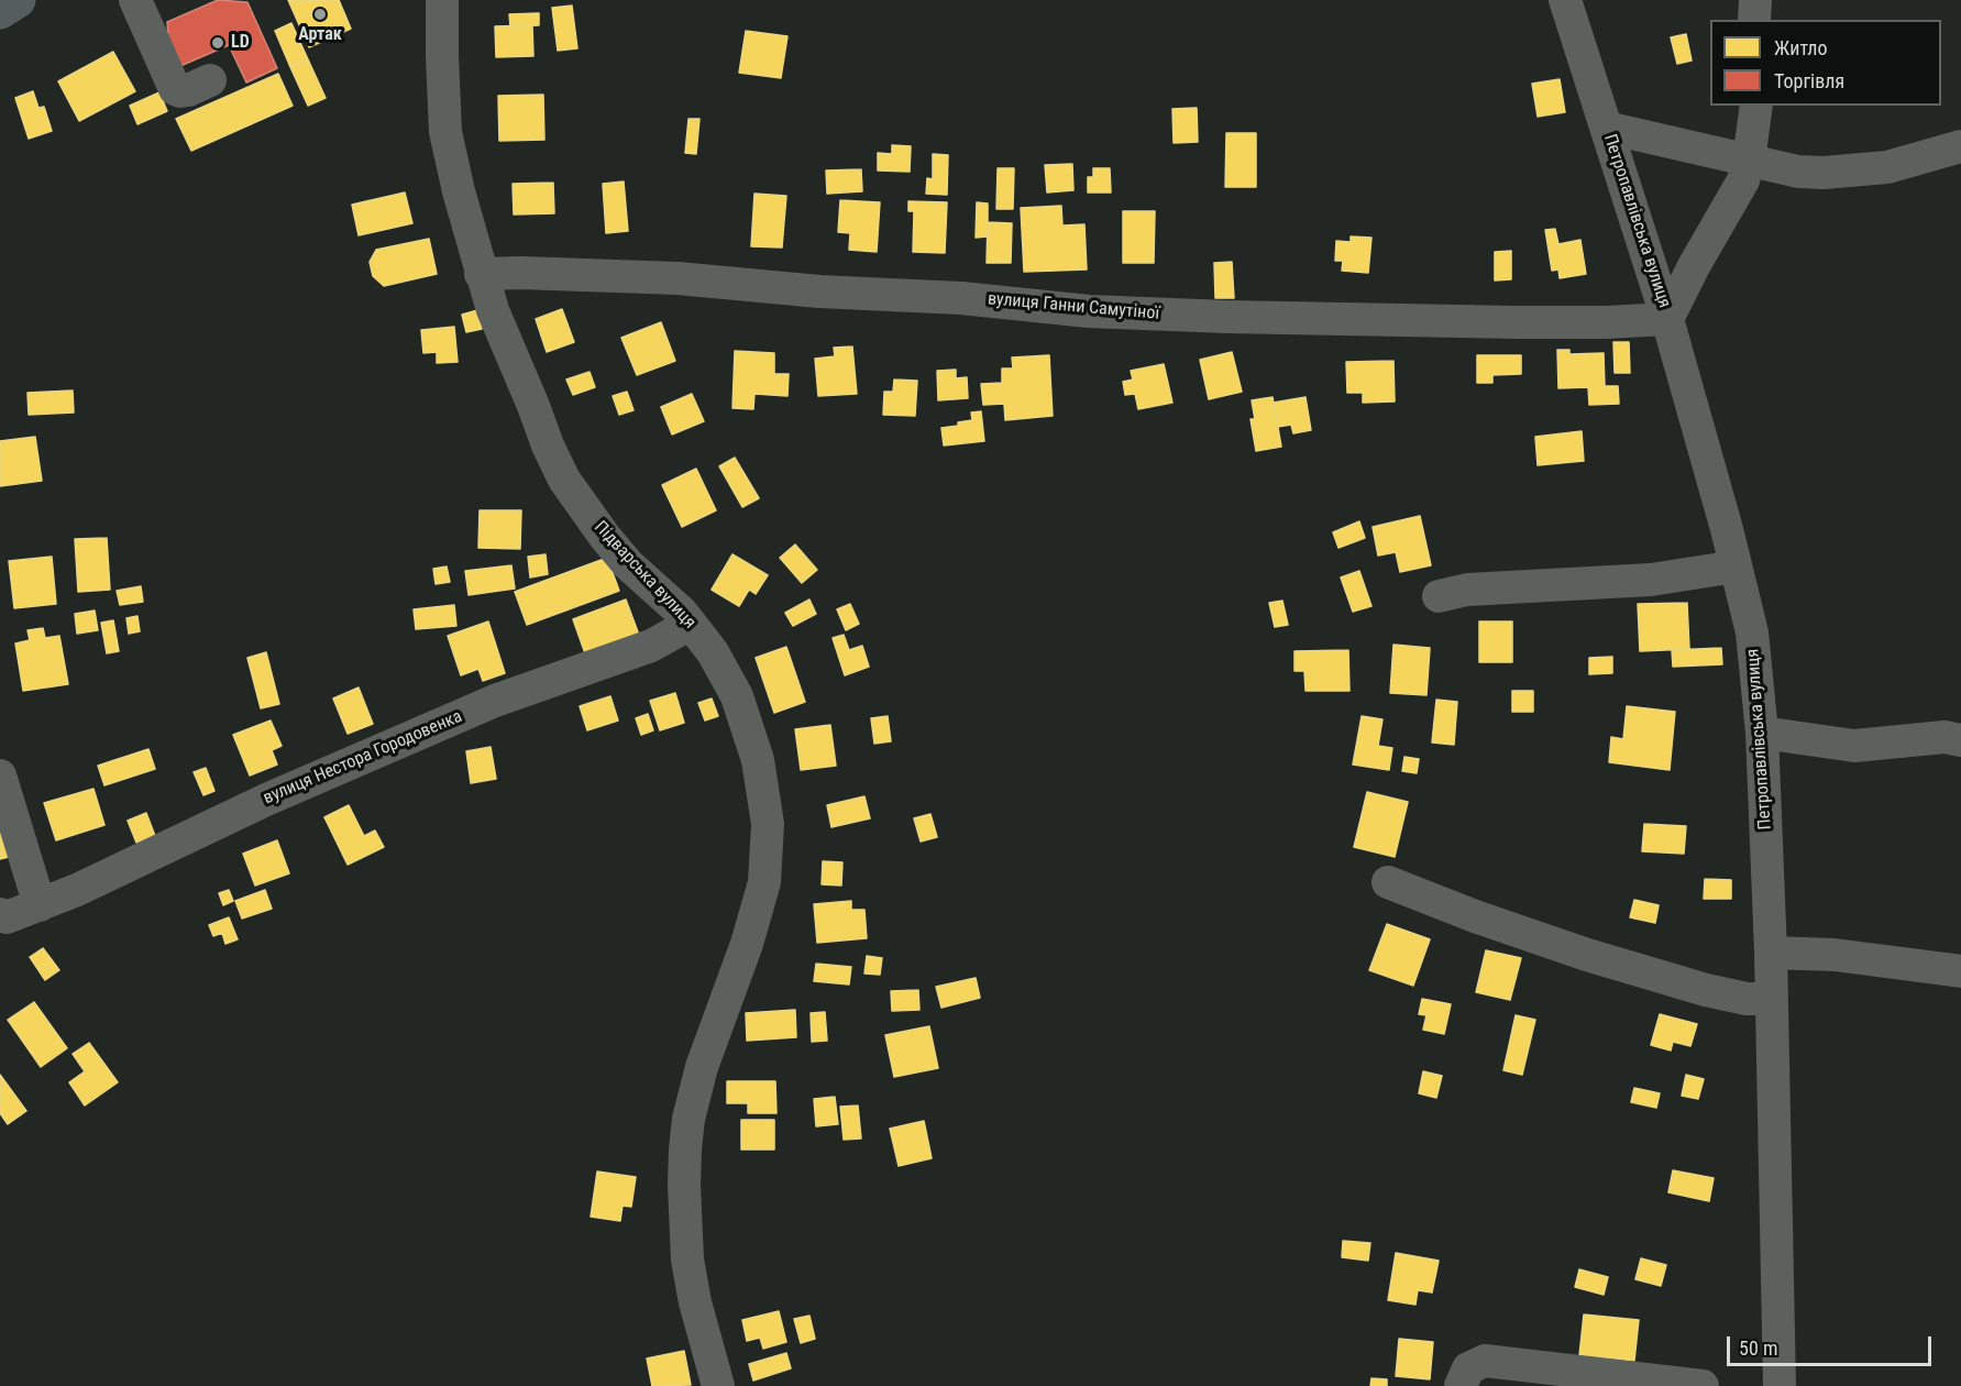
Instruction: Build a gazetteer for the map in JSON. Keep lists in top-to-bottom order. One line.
{"streets":{"street":["Петропавлівська вулиця","вулиця Ганни Самутіної","Підварська вулиця","вулиця Нестора Городовенка"]},"crossings":[["Петропавлівська вулиця","вулиця Ганни Самутіної"],["вулиця Ганни Самутіної","Підварська вулиця"],["Підварська вулиця","вулиця Нестора Городовенка"]],"places":["Артак","LD"],"legend":["Житло","Торгівля"],"scale_bar":"50 m"}
